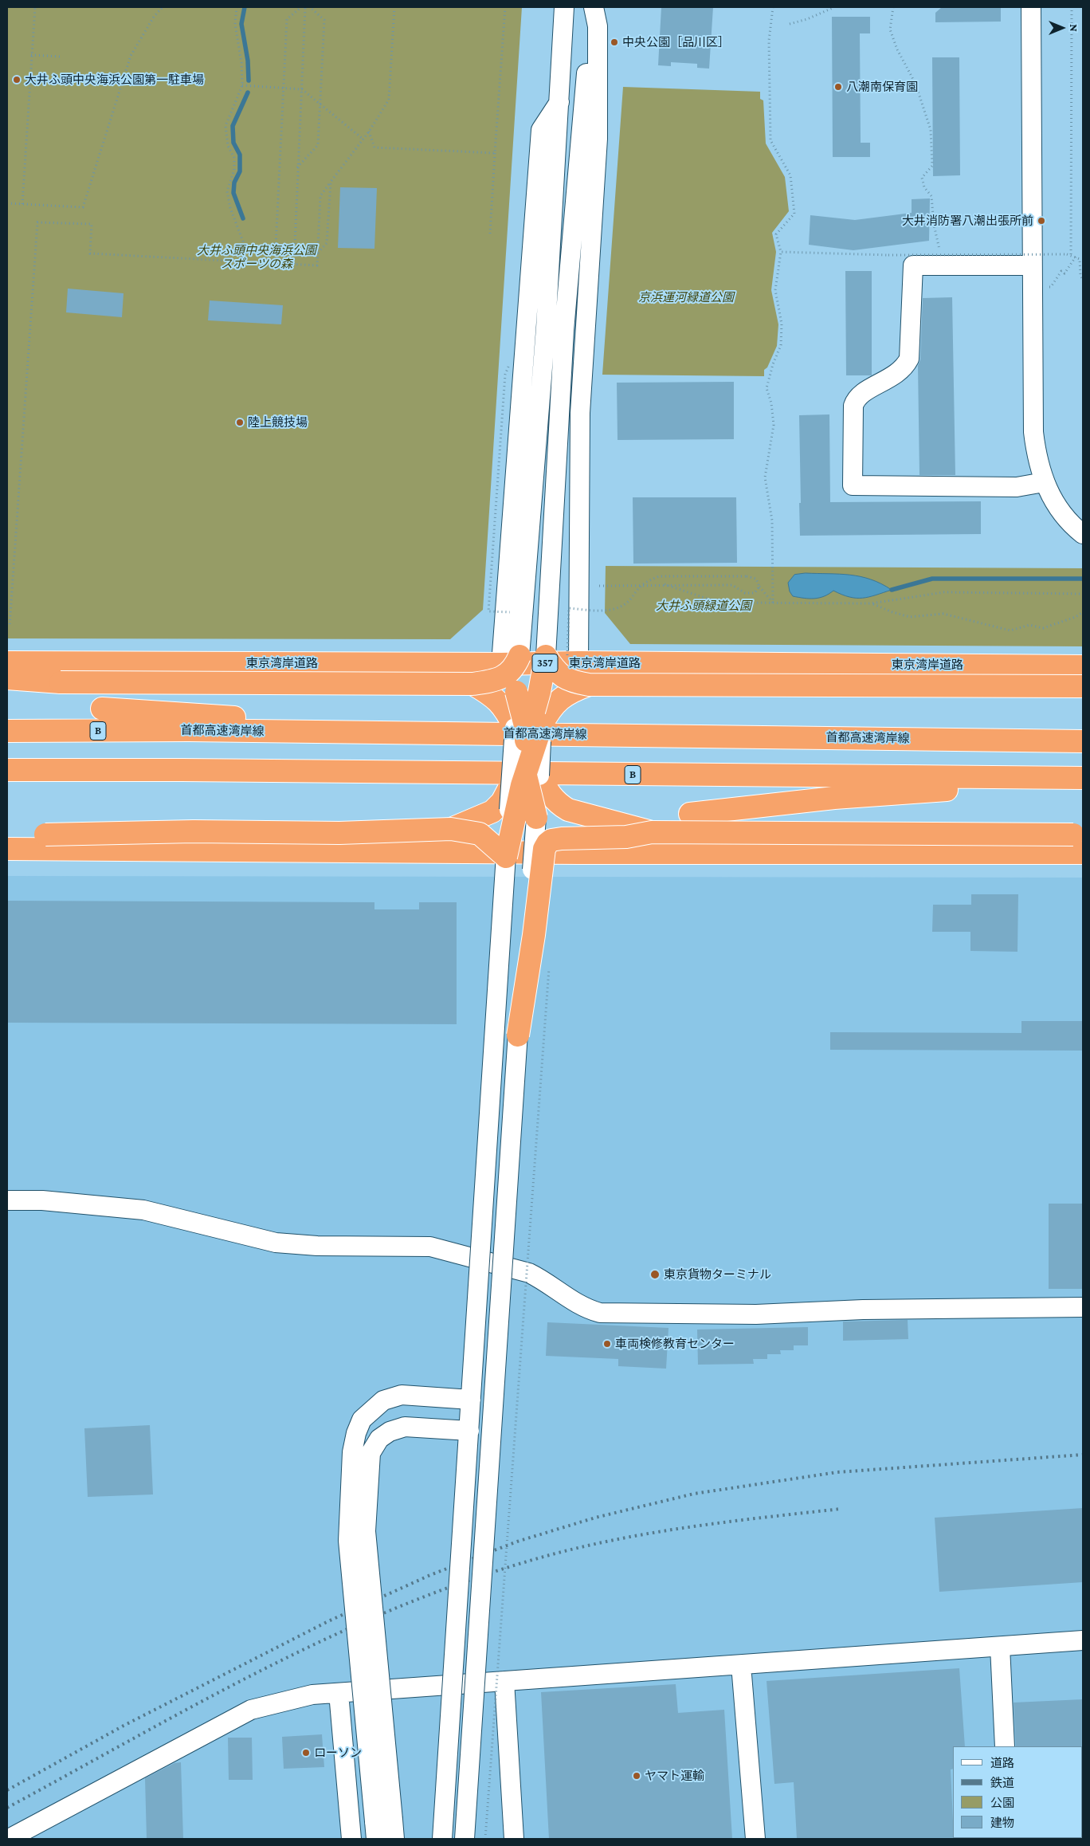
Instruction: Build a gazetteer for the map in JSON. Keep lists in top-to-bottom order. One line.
{"streets":{"highway":["東京湾岸道路","357","B","首都高速湾岸線"]},"parks":["大井ふ頭中央海浜公園 スポーツの森","京浜運河緑道公園","大井ふ頭緑道公園"],"places":["中央公園［品川区］","大井ふ頭中央海浜公園第一駐車場","八潮南保育園","大井消防署八潮出張所前","陸上競技場","東京貨物ターミナル","車両検修教育センター","ローソン","ヤマト運輸"],"legend":["道路","鉄道","公園","建物"],"north":"right"}
